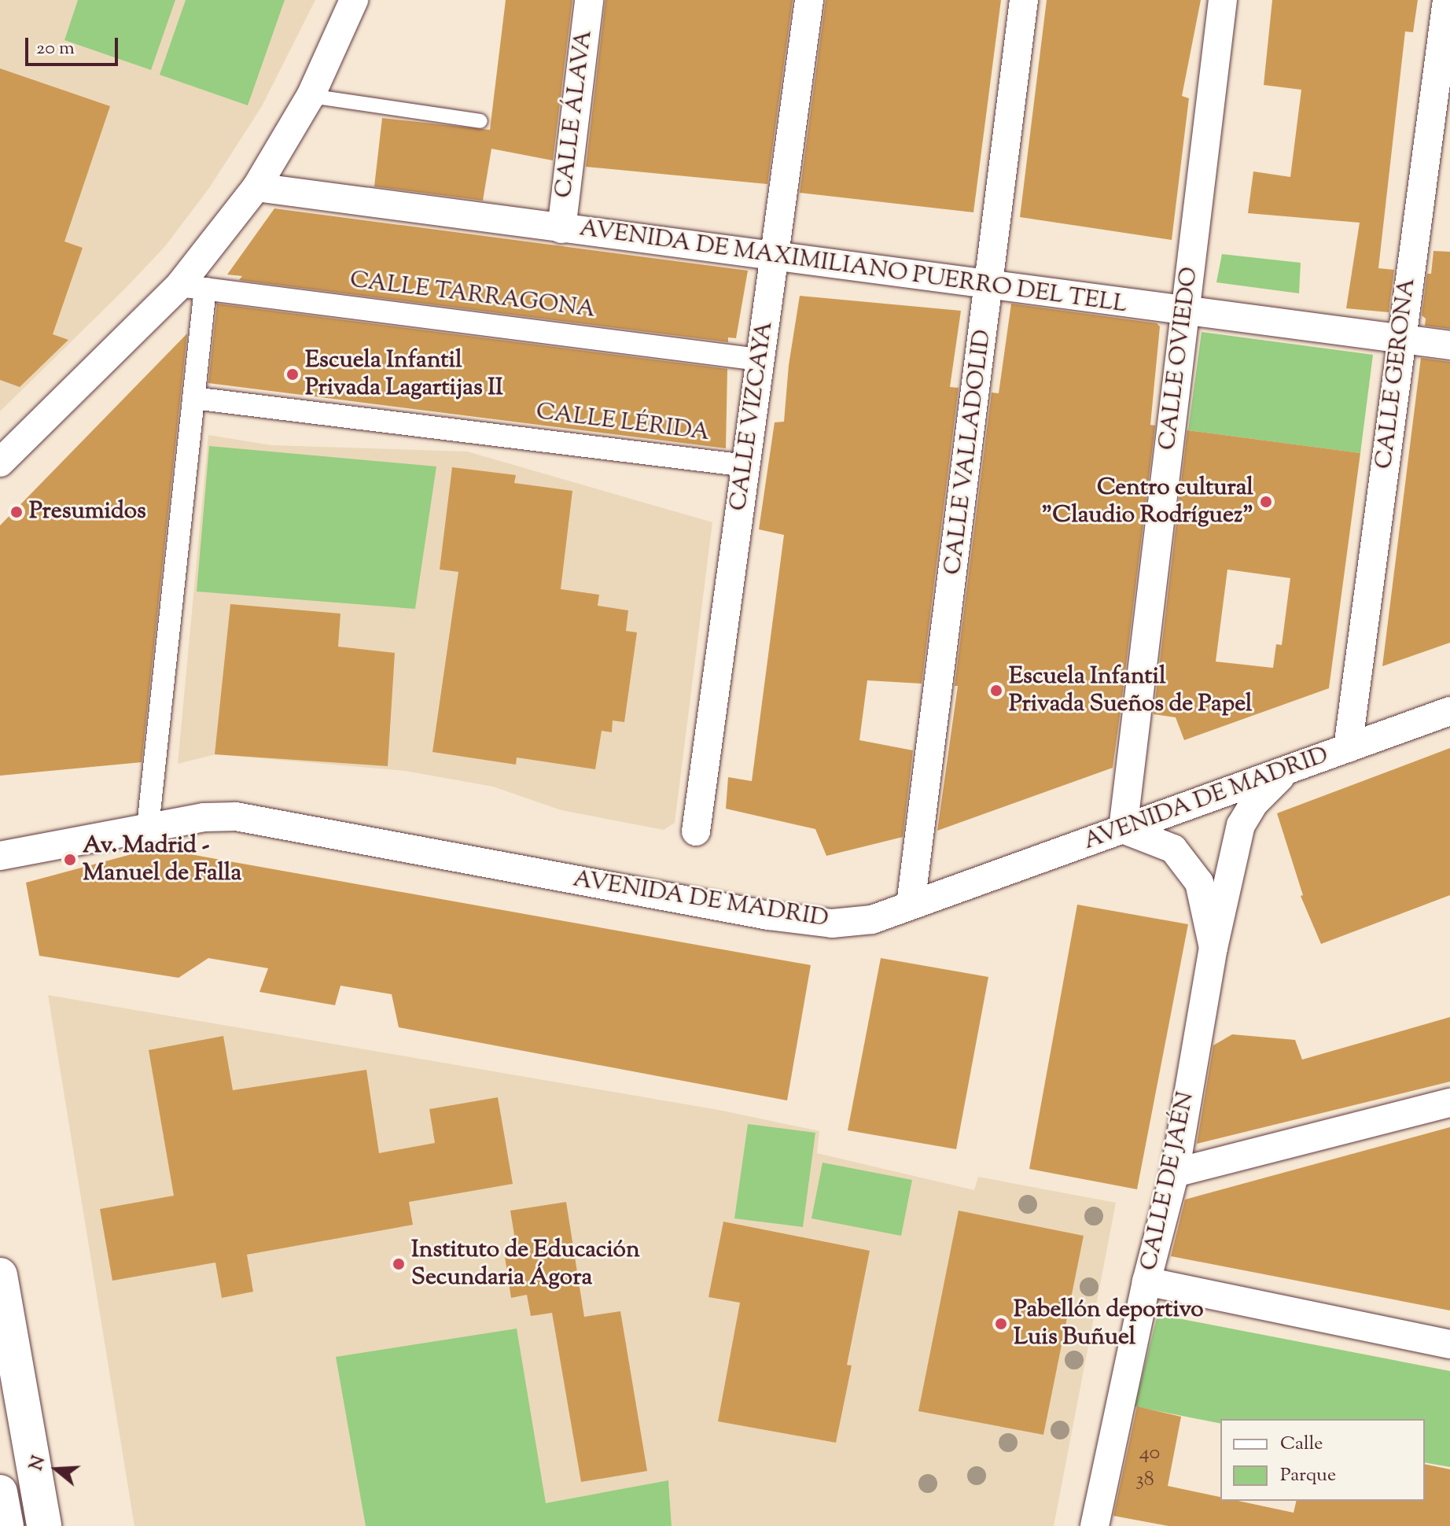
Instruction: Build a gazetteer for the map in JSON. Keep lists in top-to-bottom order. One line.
{"streets":{"street":["CALLE ÁLAVA","AVENIDA DE MAXIMILIANO PUERRO DEL TELL","CALLE TARRAGONA","CALLE OVIEDO","CALLE GERONA","CALLE VIZCAYA","CALLE LÉRIDA","CALLE VALLADOLID","AVENIDA DE MADRID","CALLE DE JAÉN"]},"crossings":[["CALLE ÁLAVA","AVENIDA DE MAXIMILIANO PUERRO DEL TELL"],["AVENIDA DE MAXIMILIANO PUERRO DEL TELL","CALLE OVIEDO"],["AVENIDA DE MAXIMILIANO PUERRO DEL TELL","CALLE GERONA"],["AVENIDA DE MAXIMILIANO PUERRO DEL TELL","CALLE VIZCAYA"],["AVENIDA DE MAXIMILIANO PUERRO DEL TELL","CALLE VALLADOLID"],["CALLE TARRAGONA","CALLE VIZCAYA"],["CALLE OVIEDO","AVENIDA DE MADRID"],["CALLE OVIEDO","CALLE DE JAÉN"],["CALLE GERONA","AVENIDA DE MADRID"],["CALLE VIZCAYA","CALLE LÉRIDA"],["CALLE VALLADOLID","AVENIDA DE MADRID"],["AVENIDA DE MADRID","CALLE DE JAÉN"]],"places":["Escuela Infantil Privada Lagartijas II","Centro cultural \"Claudio Rodríguez\"","Presumidos","Escuela Infantil Privada Sueños de Papel","Av. Madrid - Manuel de Falla","Instituto de Educación Secundaria Ágora","Pabellón deportivo Luis Buñuel"],"house_numbers":["40","38"],"legend":["Calle","Parque"],"scale_bar":"20 m","north":"left"}
